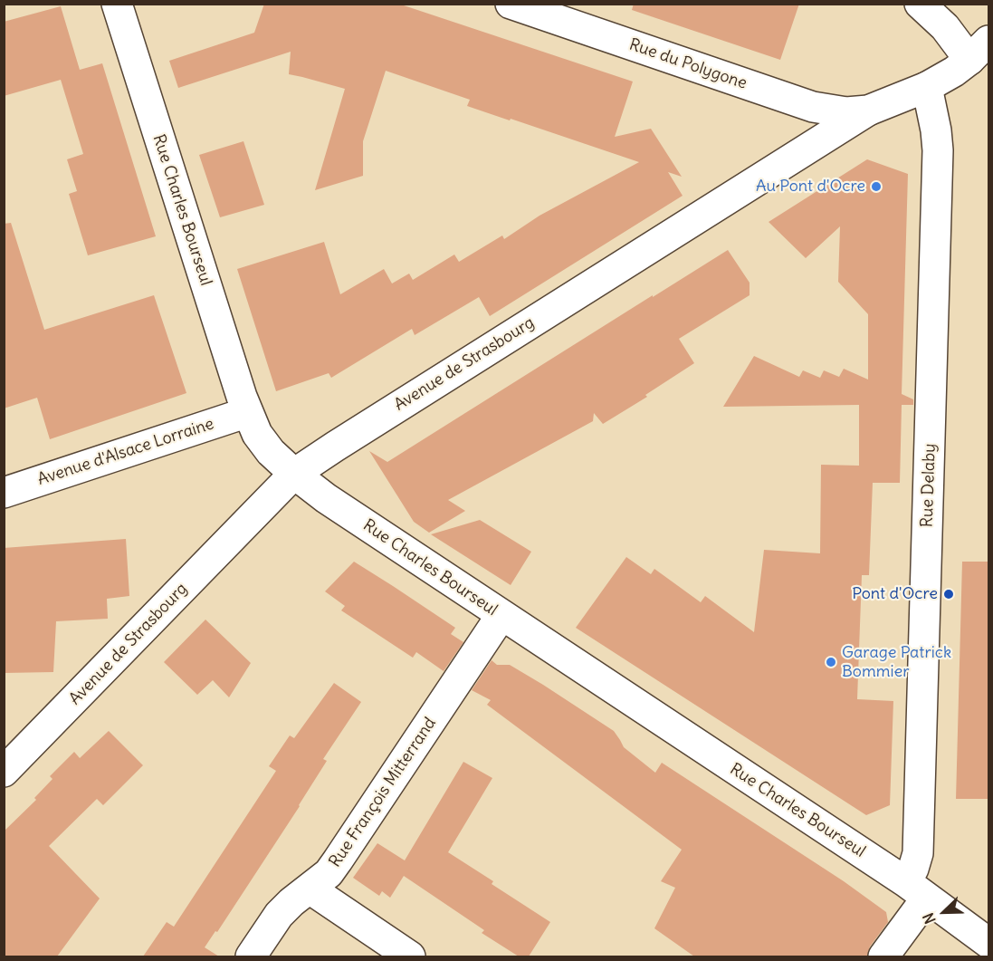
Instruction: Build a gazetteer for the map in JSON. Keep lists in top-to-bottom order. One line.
{"streets":{"street":["Rue du Polygone","Rue Charles Bourseul","Avenue de Strasbourg","Avenue d'Alsace Lorraine","Rue Delaby","Rue François Mitterrand"]},"crossings":[["Rue du Polygone","Avenue de Strasbourg"],["Rue Charles Bourseul","Avenue de Strasbourg"],["Rue Charles Bourseul","Avenue d'Alsace Lorraine"],["Rue Charles Bourseul","Rue Delaby"],["Rue Charles Bourseul","Rue François Mitterrand"],["Avenue de Strasbourg","Rue Delaby"]],"places":["Au Pont d'Ocre","Pont d'Ocre","Garage Patrick Bommier"],"north":"bottom left"}
